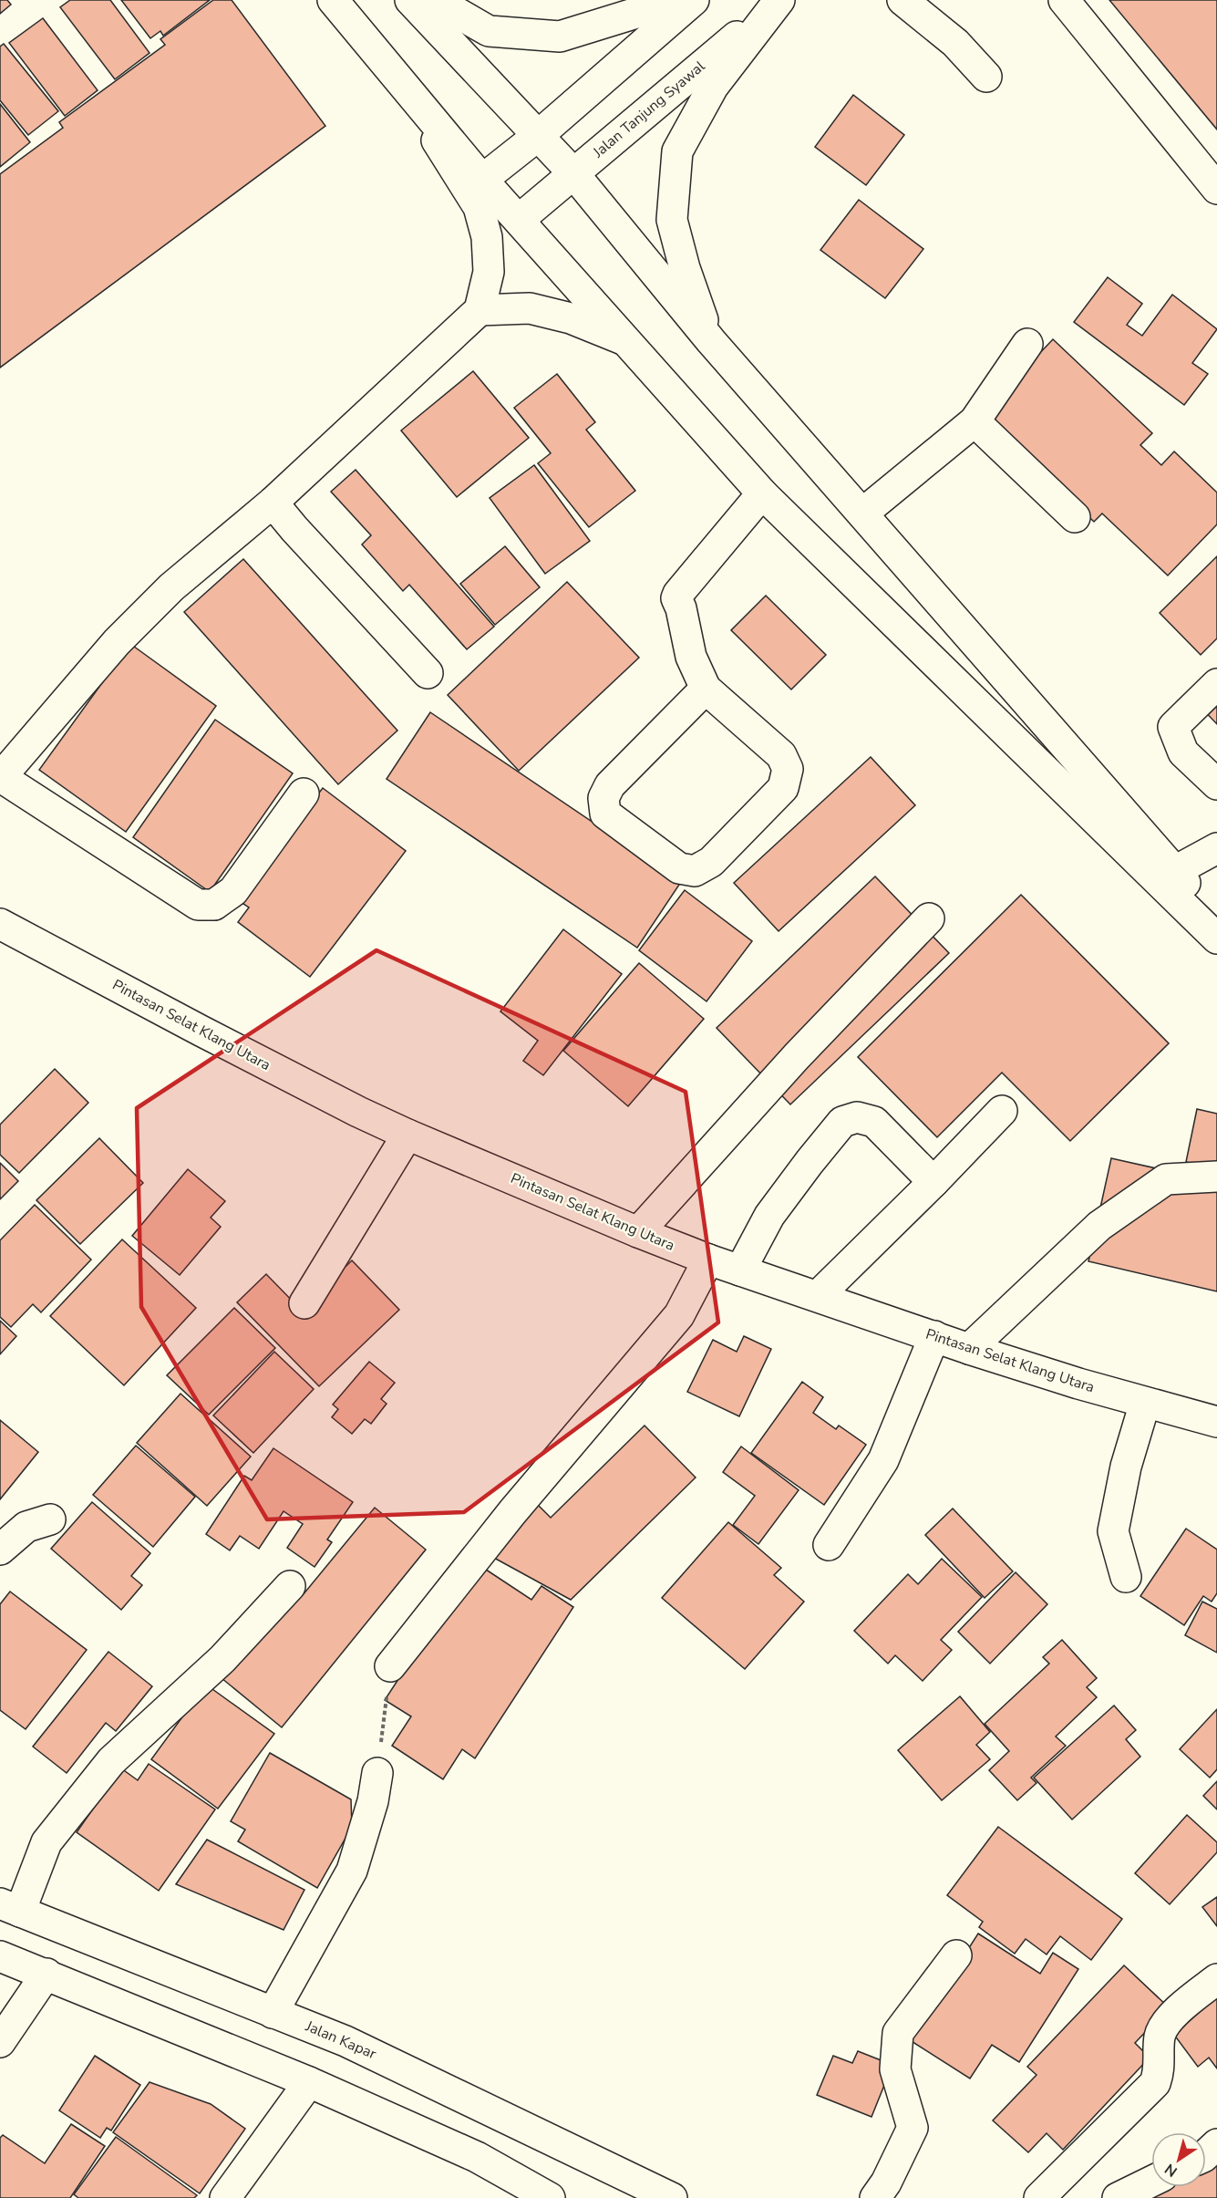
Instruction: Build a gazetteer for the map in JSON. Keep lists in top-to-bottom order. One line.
{"streets":{"main road":["Jalan Tanjung Syawal","Pintasan Selat Klang Utara","Jalan Kapar"]},"north":"bottom left"}
